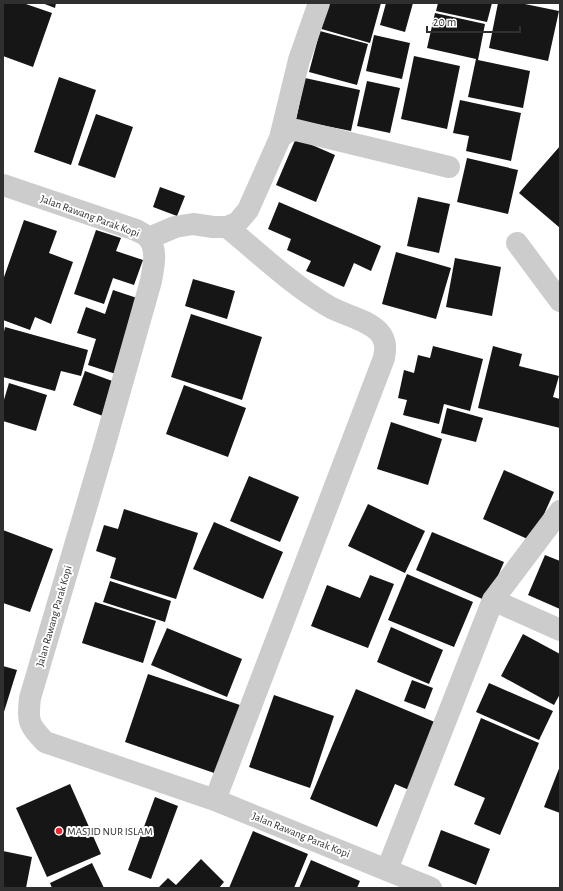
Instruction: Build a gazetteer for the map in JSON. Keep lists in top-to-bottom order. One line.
{"streets":{"street":["Jalan Rawang Parak Kopi"]},"places":["MASJID NUR ISLAM"],"scale_bar":"20 m"}
